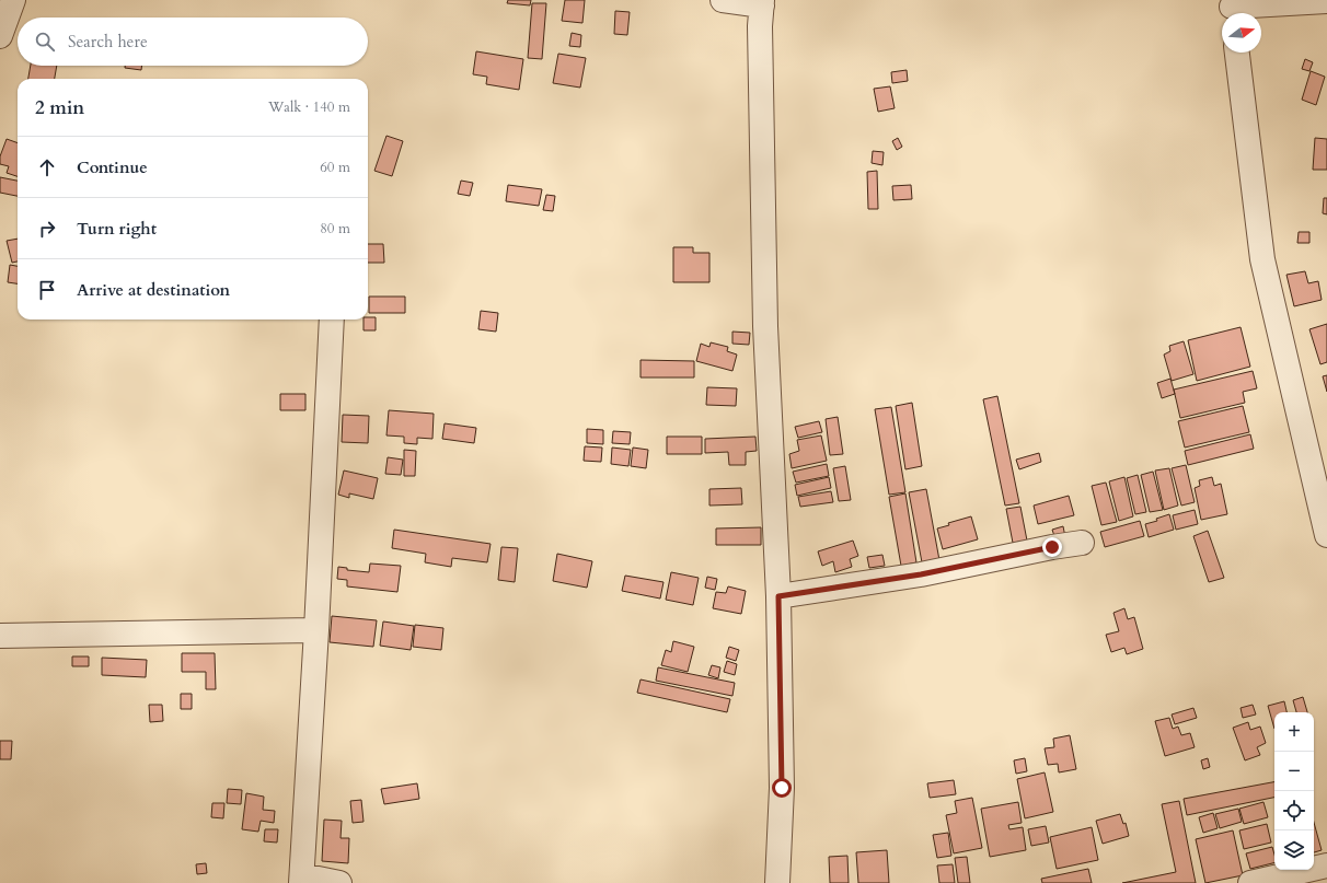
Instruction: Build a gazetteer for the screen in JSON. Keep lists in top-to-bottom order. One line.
{"north":"right","page":{"search":"Search here","heading":["2 min","Walk · 140 m"],"list":[["Continue","60 m"],["Turn right","80 m"],"Arrive at destination"],"map_buttons":["+","−"]}}
